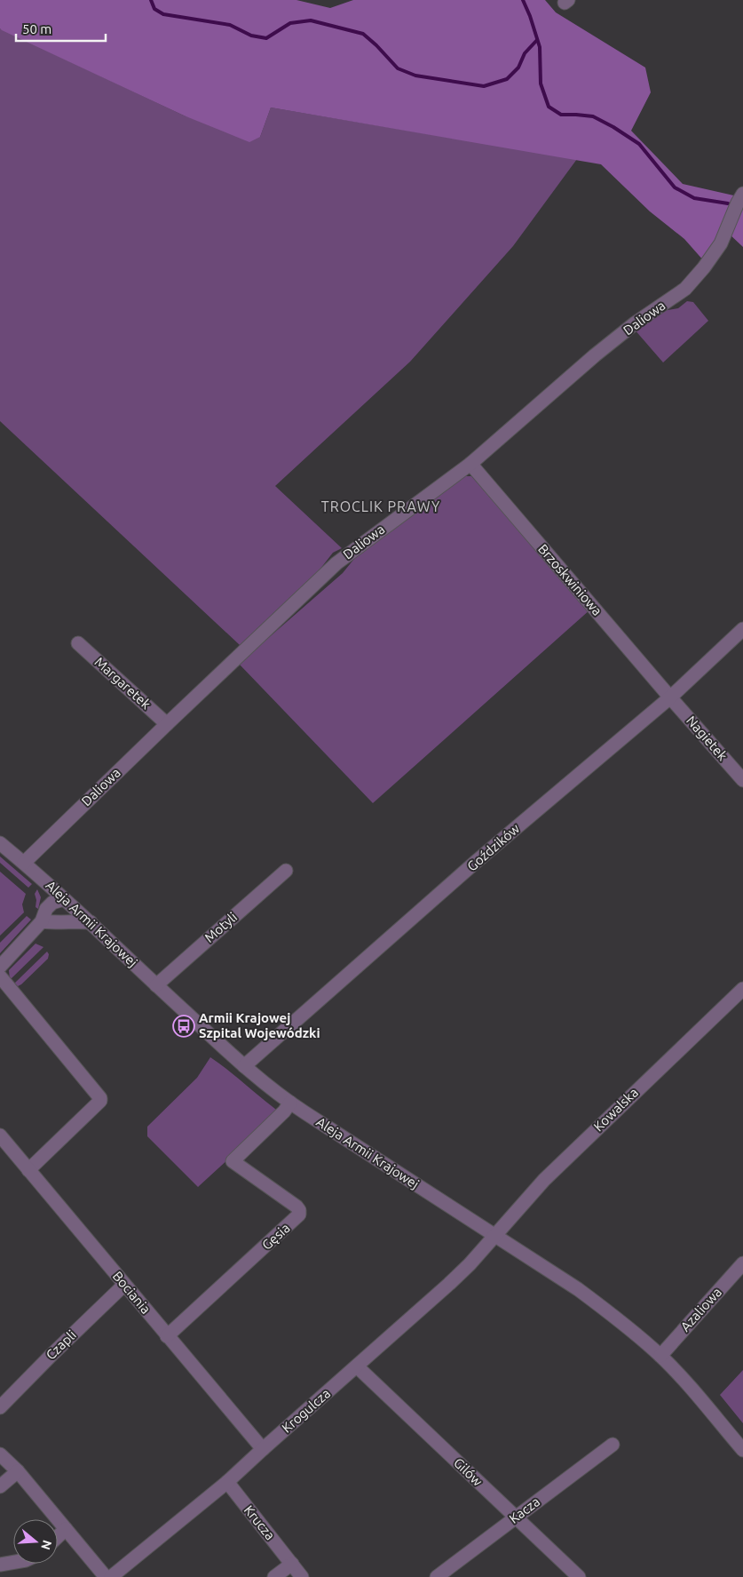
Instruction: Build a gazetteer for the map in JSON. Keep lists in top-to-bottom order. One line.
{"streets":{"street":["Daliowa","Brzoskwiniowa","Margaretek","Nagietek","Goździków","Aleja Armii Krajowej","Motyli","Kowalska","Gęsia","Bociania","Azaliowa","Czapli","Krogulcza","Gilów","Kacza","Krucza"]},"crossings":[["Daliowa","Brzoskwiniowa"],["Daliowa","Margaretek"],["Daliowa","Aleja Armii Krajowej"],["Brzoskwiniowa","Nagietek"],["Brzoskwiniowa","Goździków"],["Nagietek","Goździków"],["Goździków","Aleja Armii Krajowej"],["Aleja Armii Krajowej","Motyli"],["Aleja Armii Krajowej","Kowalska"],["Aleja Armii Krajowej","Gęsia"],["Aleja Armii Krajowej","Azaliowa"],["Aleja Armii Krajowej","Krogulcza"],["Kowalska","Krogulcza"],["Gęsia","Bociania"],["Bociania","Czapli"],["Bociania","Krogulcza"],["Krogulcza","Gilów"],["Krogulcza","Krucza"],["Gilów","Kacza"]],"districts":["TROCLIK PRAWY"],"places":{"bus stop":["Armii Krajowej Szpital Wojewódzki"]},"scale_bar":"50 m","north":"right"}
